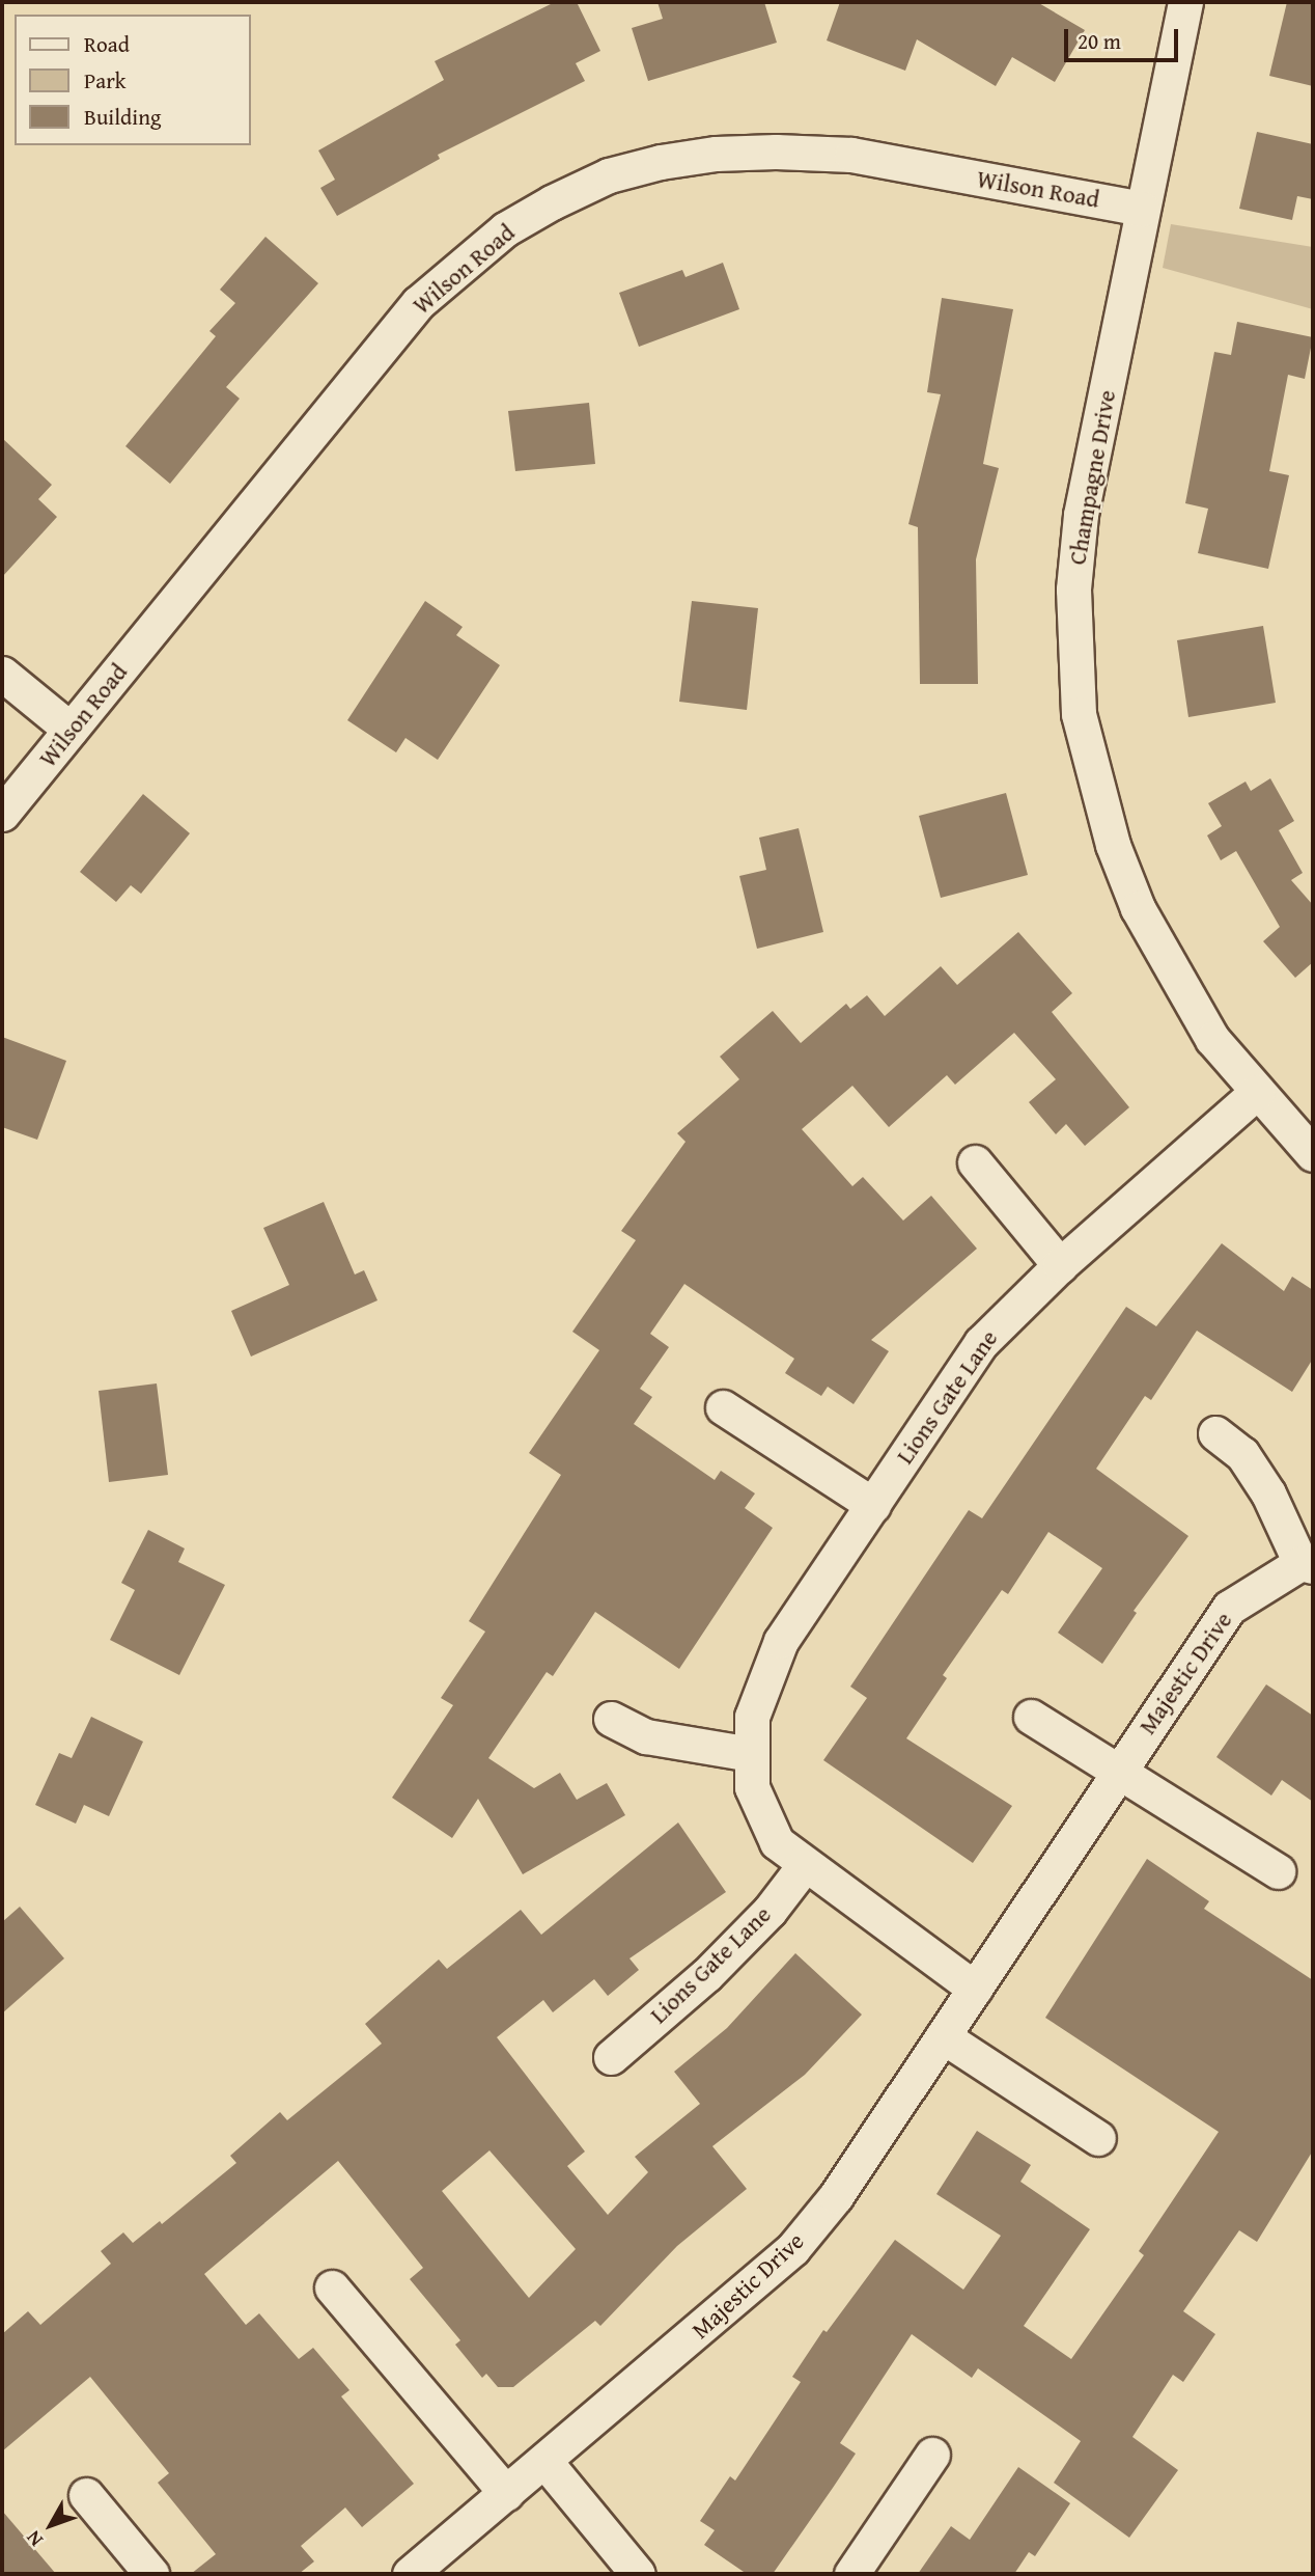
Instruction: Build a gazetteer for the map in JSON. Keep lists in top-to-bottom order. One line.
{"streets":{"street":["Wilson Road","Champagne Drive","Lions Gate Lane","Majestic Drive"]},"crossings":[["Wilson Road","Champagne Drive"],["Champagne Drive","Lions Gate Lane"],["Lions Gate Lane","Majestic Drive"]],"legend":["Road","Park","Building"],"scale_bar":"20 m","north":"bottom left"}
